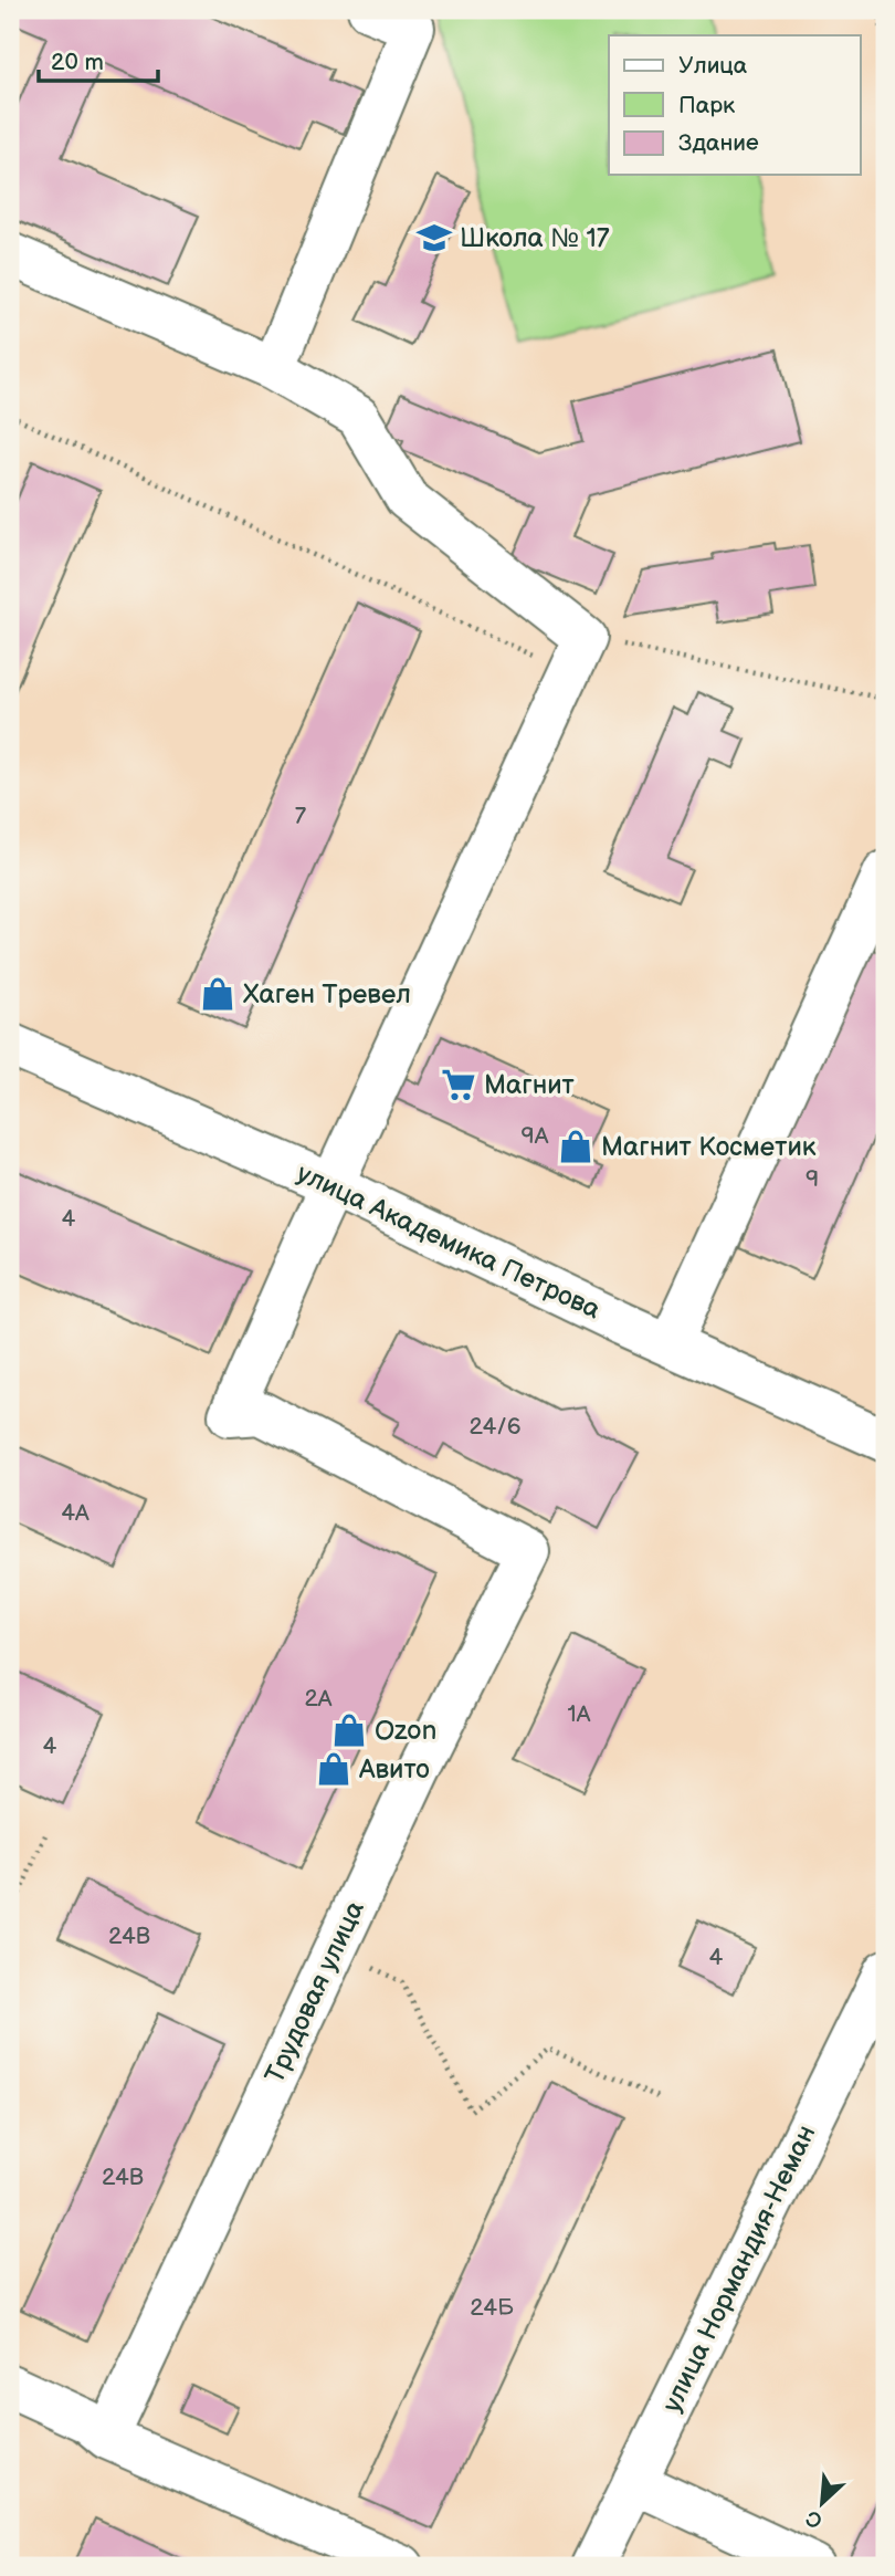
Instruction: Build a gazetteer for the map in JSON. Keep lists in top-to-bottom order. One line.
{"streets":{"street":["улица Академика Петрова","Трудовая улица","улица Нормандия-Неман"]},"crossings":[["улица Академика Петрова","Трудовая улица"]],"places":{"school or university":["Школа № 17"],"shop":["Хаген Тревел","Магнит Косметик","Ozon","Авито"],"supermarket":["Магнит"]},"house_numbers":["7","9А","9","4","24/6","4А","2А","1А","4","24В","4","24В","24Б"],"legend":["Улица","Парк","Здание"],"scale_bar":"20 m","north":"bottom left"}
